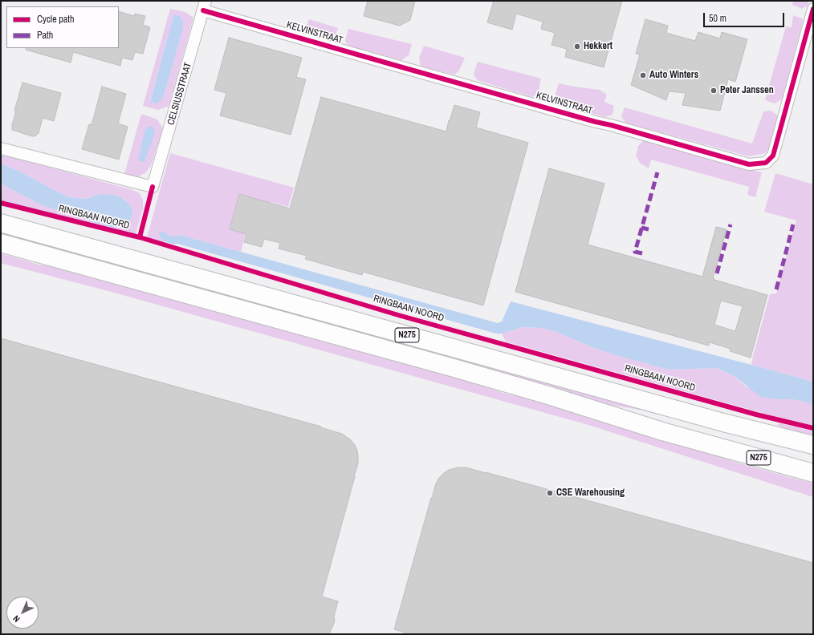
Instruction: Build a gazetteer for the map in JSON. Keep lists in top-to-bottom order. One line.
{"streets":{"main road":["N275"],"street":["KELVINSTRAAT","CELSIUSSTRAAT"],"cycle path":["RINGBAAN NOORD"]},"crossings":[["KELVINSTRAAT","CELSIUSSTRAAT"]],"places":["Hekkert","Auto Winters","Peter Janssen","CSE Warehousing"],"legend":["Cycle path","Path"],"scale_bar":"50 m","north":"bottom left"}
